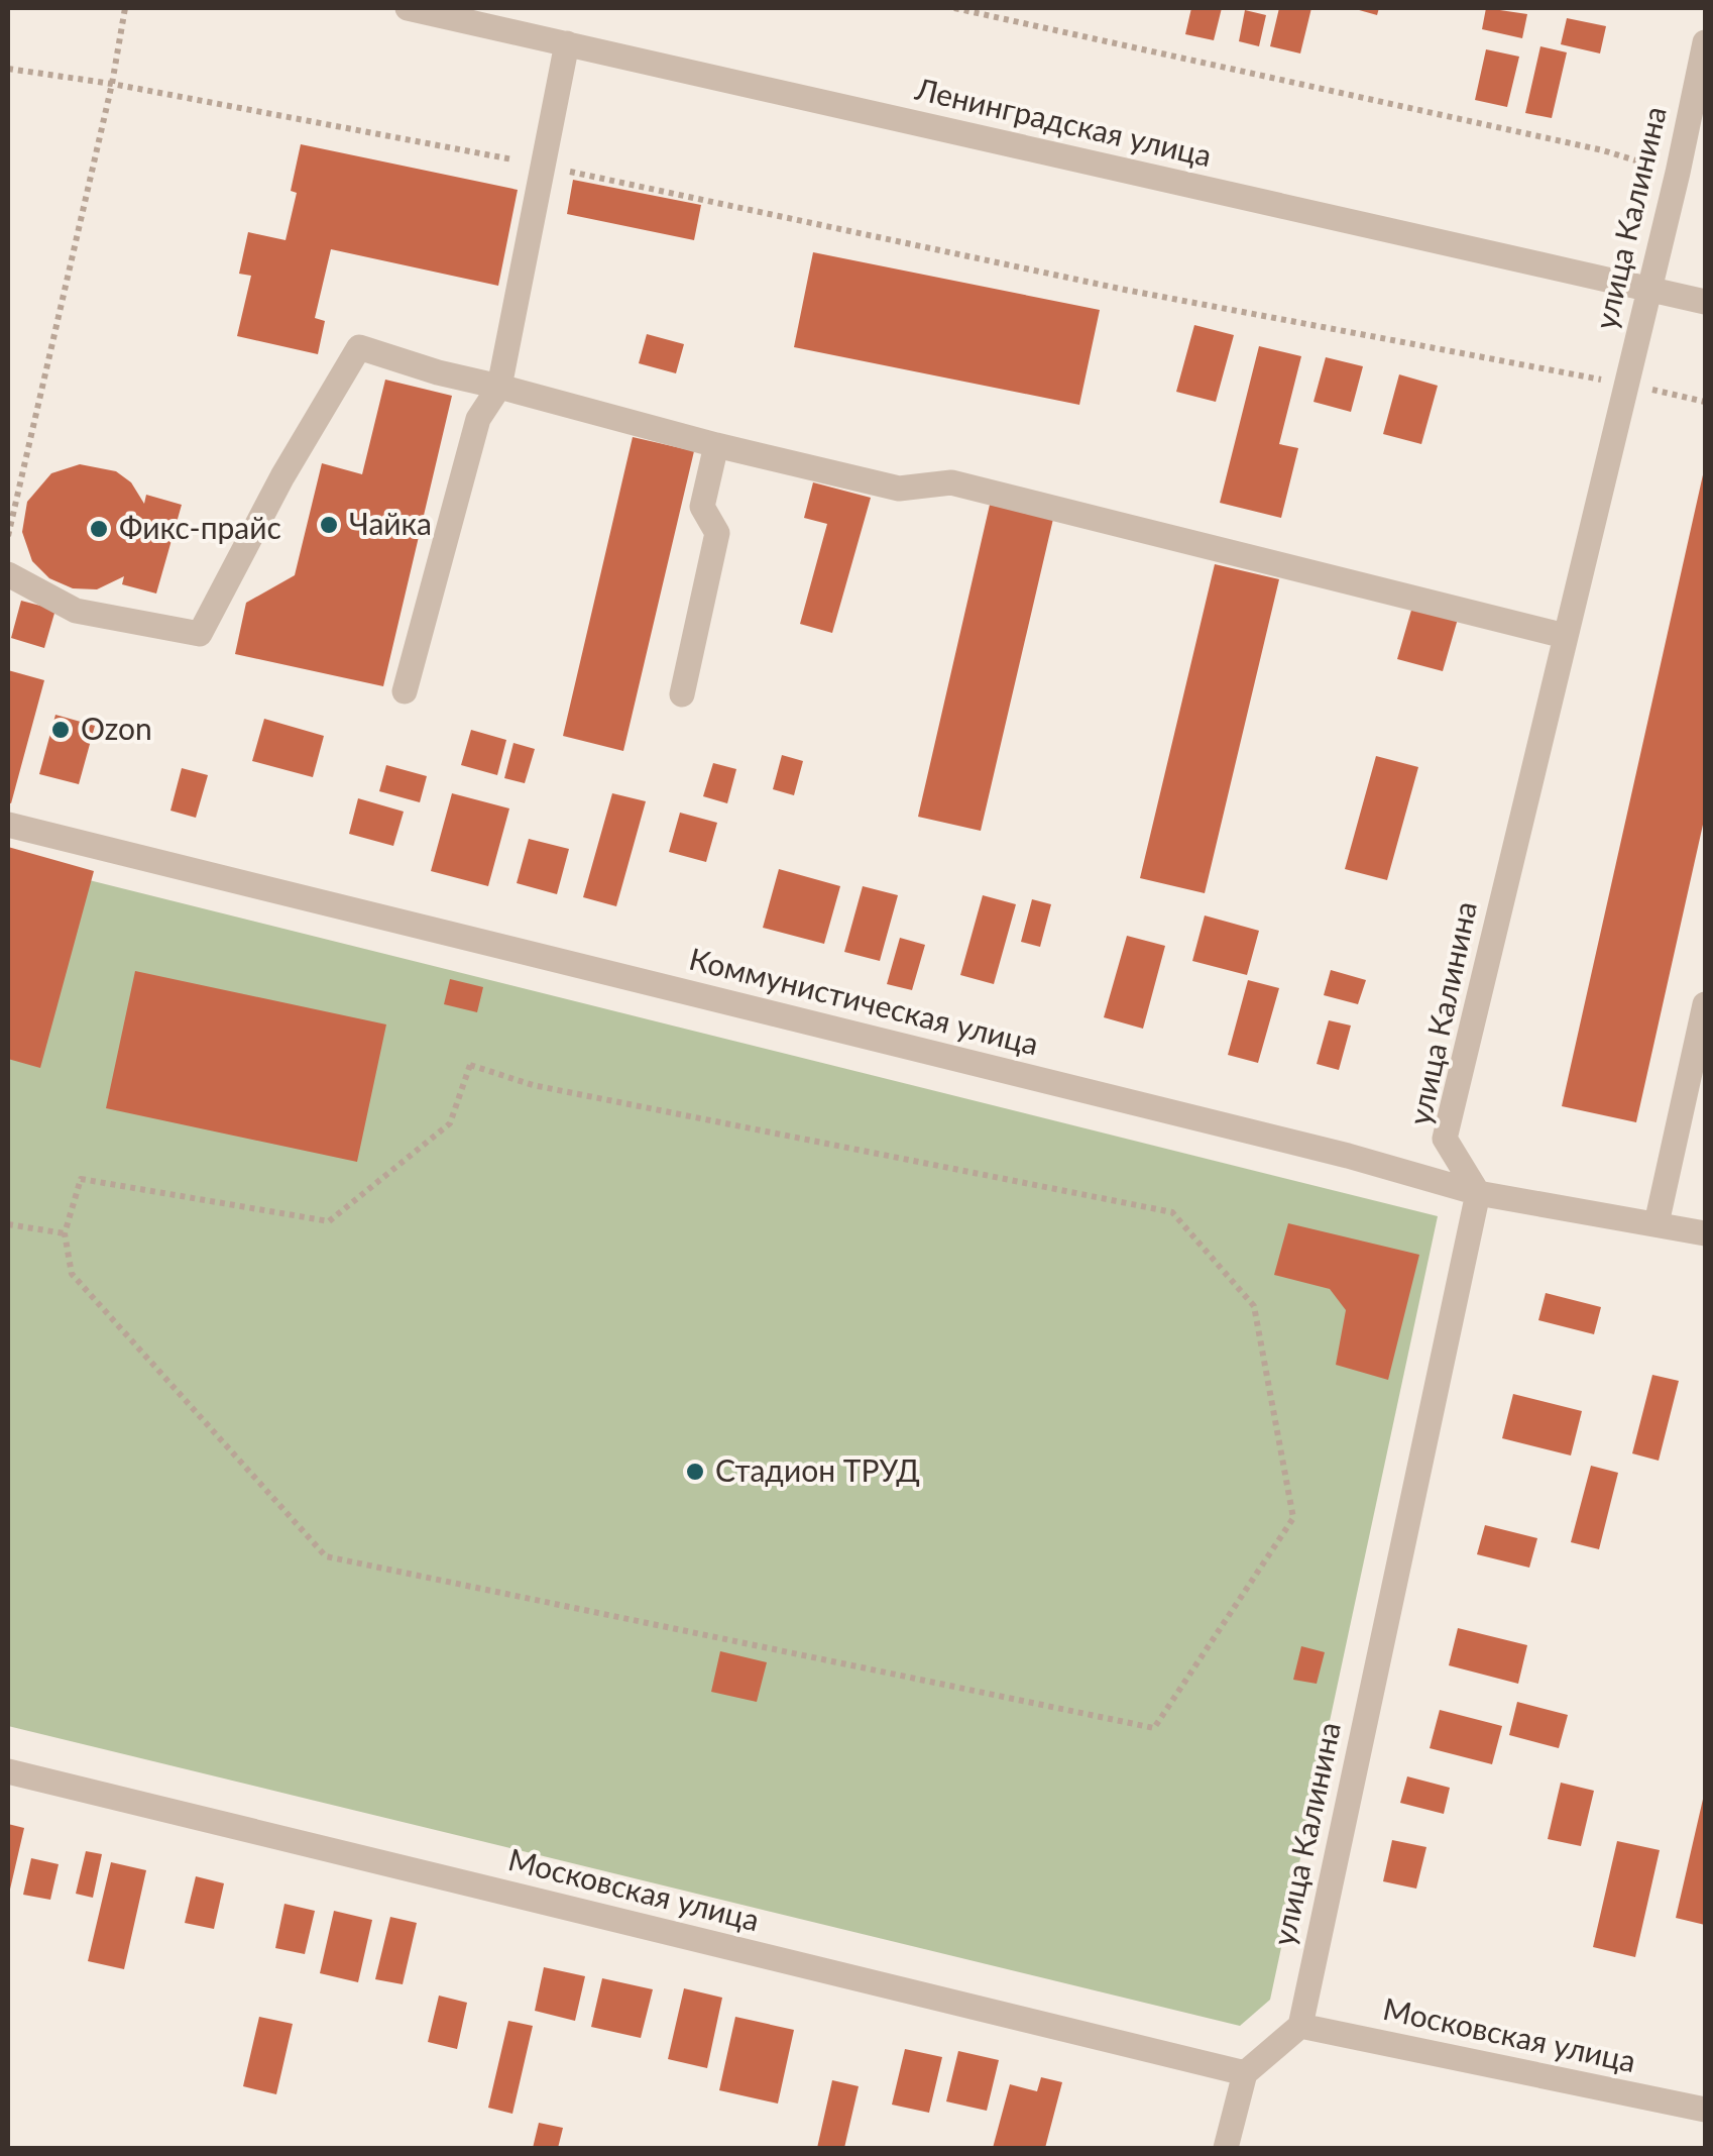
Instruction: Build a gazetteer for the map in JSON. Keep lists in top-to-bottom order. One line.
{"streets":{"street":["Ленинградская улица","улица Калинина","Коммунистическая улица","Московская улица"]},"crossings":[["Ленинградская улица","улица Калинина"],["улица Калинина","Коммунистическая улица"],["улица Калинина","Московская улица"]],"places":["Чайка","Фикс-прайс","Ozon","Стадион ТРУД"]}
